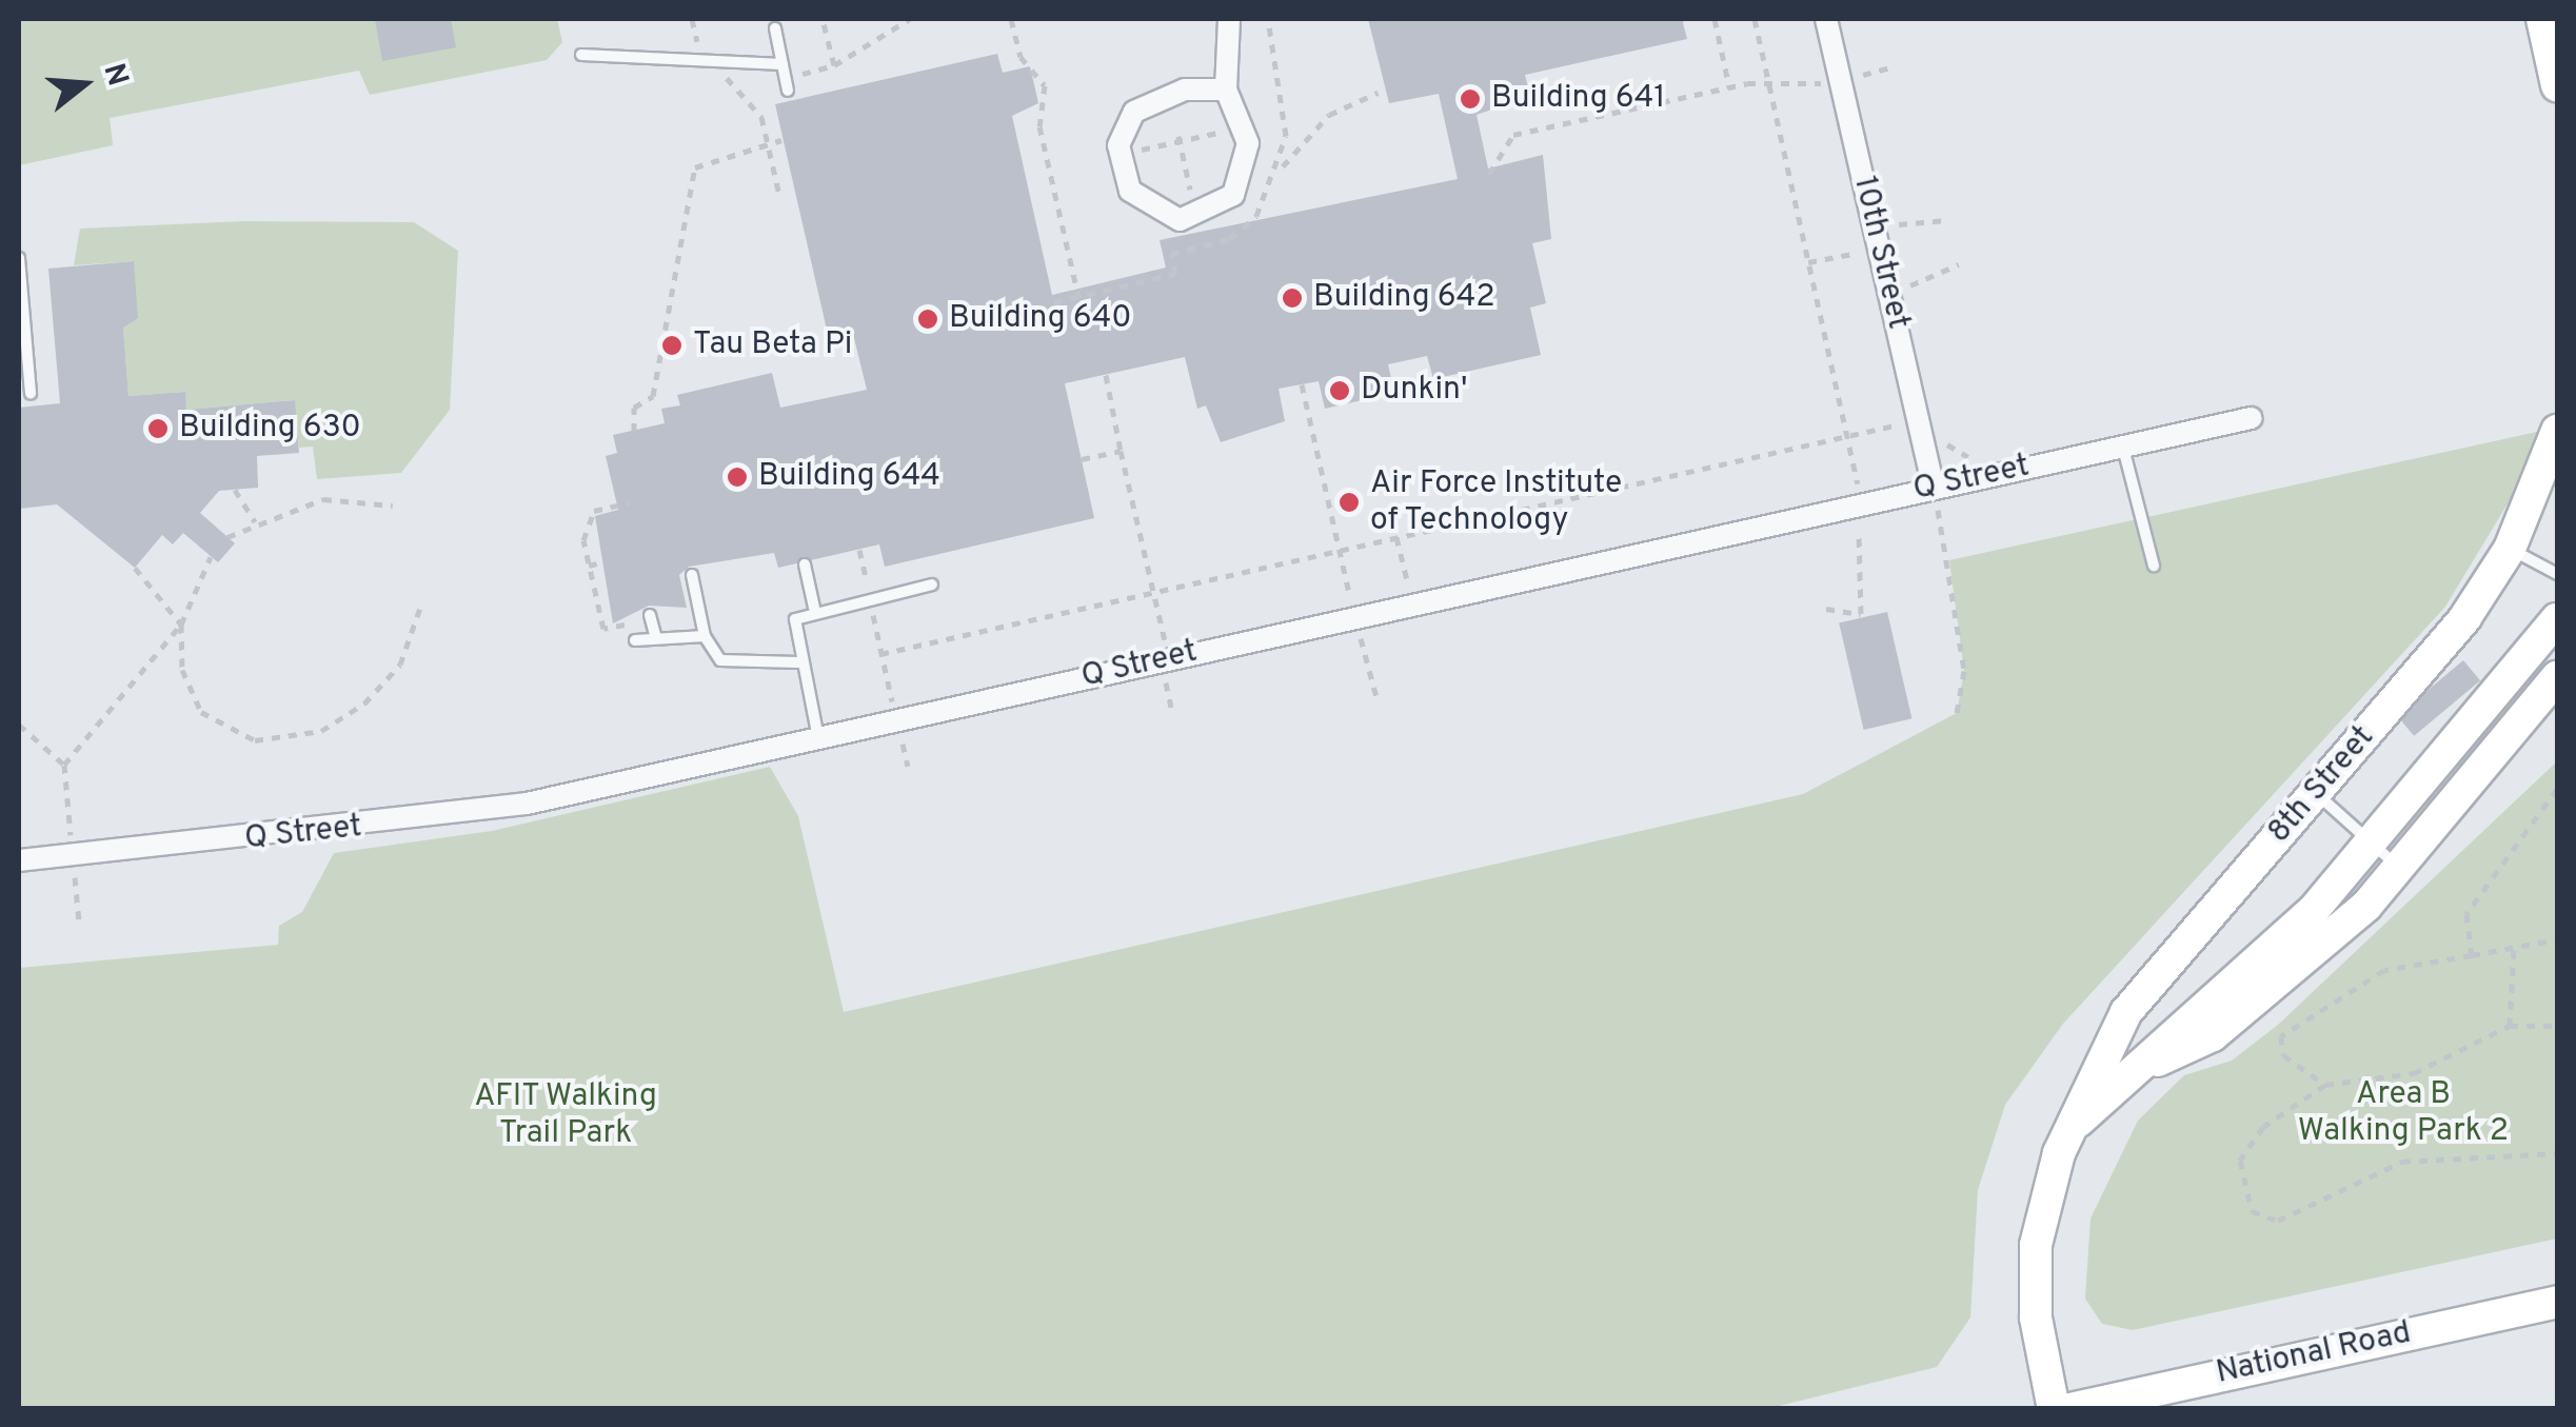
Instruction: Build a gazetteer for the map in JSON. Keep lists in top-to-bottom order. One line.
{"streets":{"street":["10th Street","Q Street","8th Street","National Road"]},"crossings":[["10th Street","Q Street"]],"parks":["Area B Walking Park 2","AFIT Walking Trail Park"],"places":["Building 641","Building 642","Building 640","Tau Beta Pi","Dunkin'","Building 630","Building 644","Air Force Institute of Technology"],"north":"right"}
